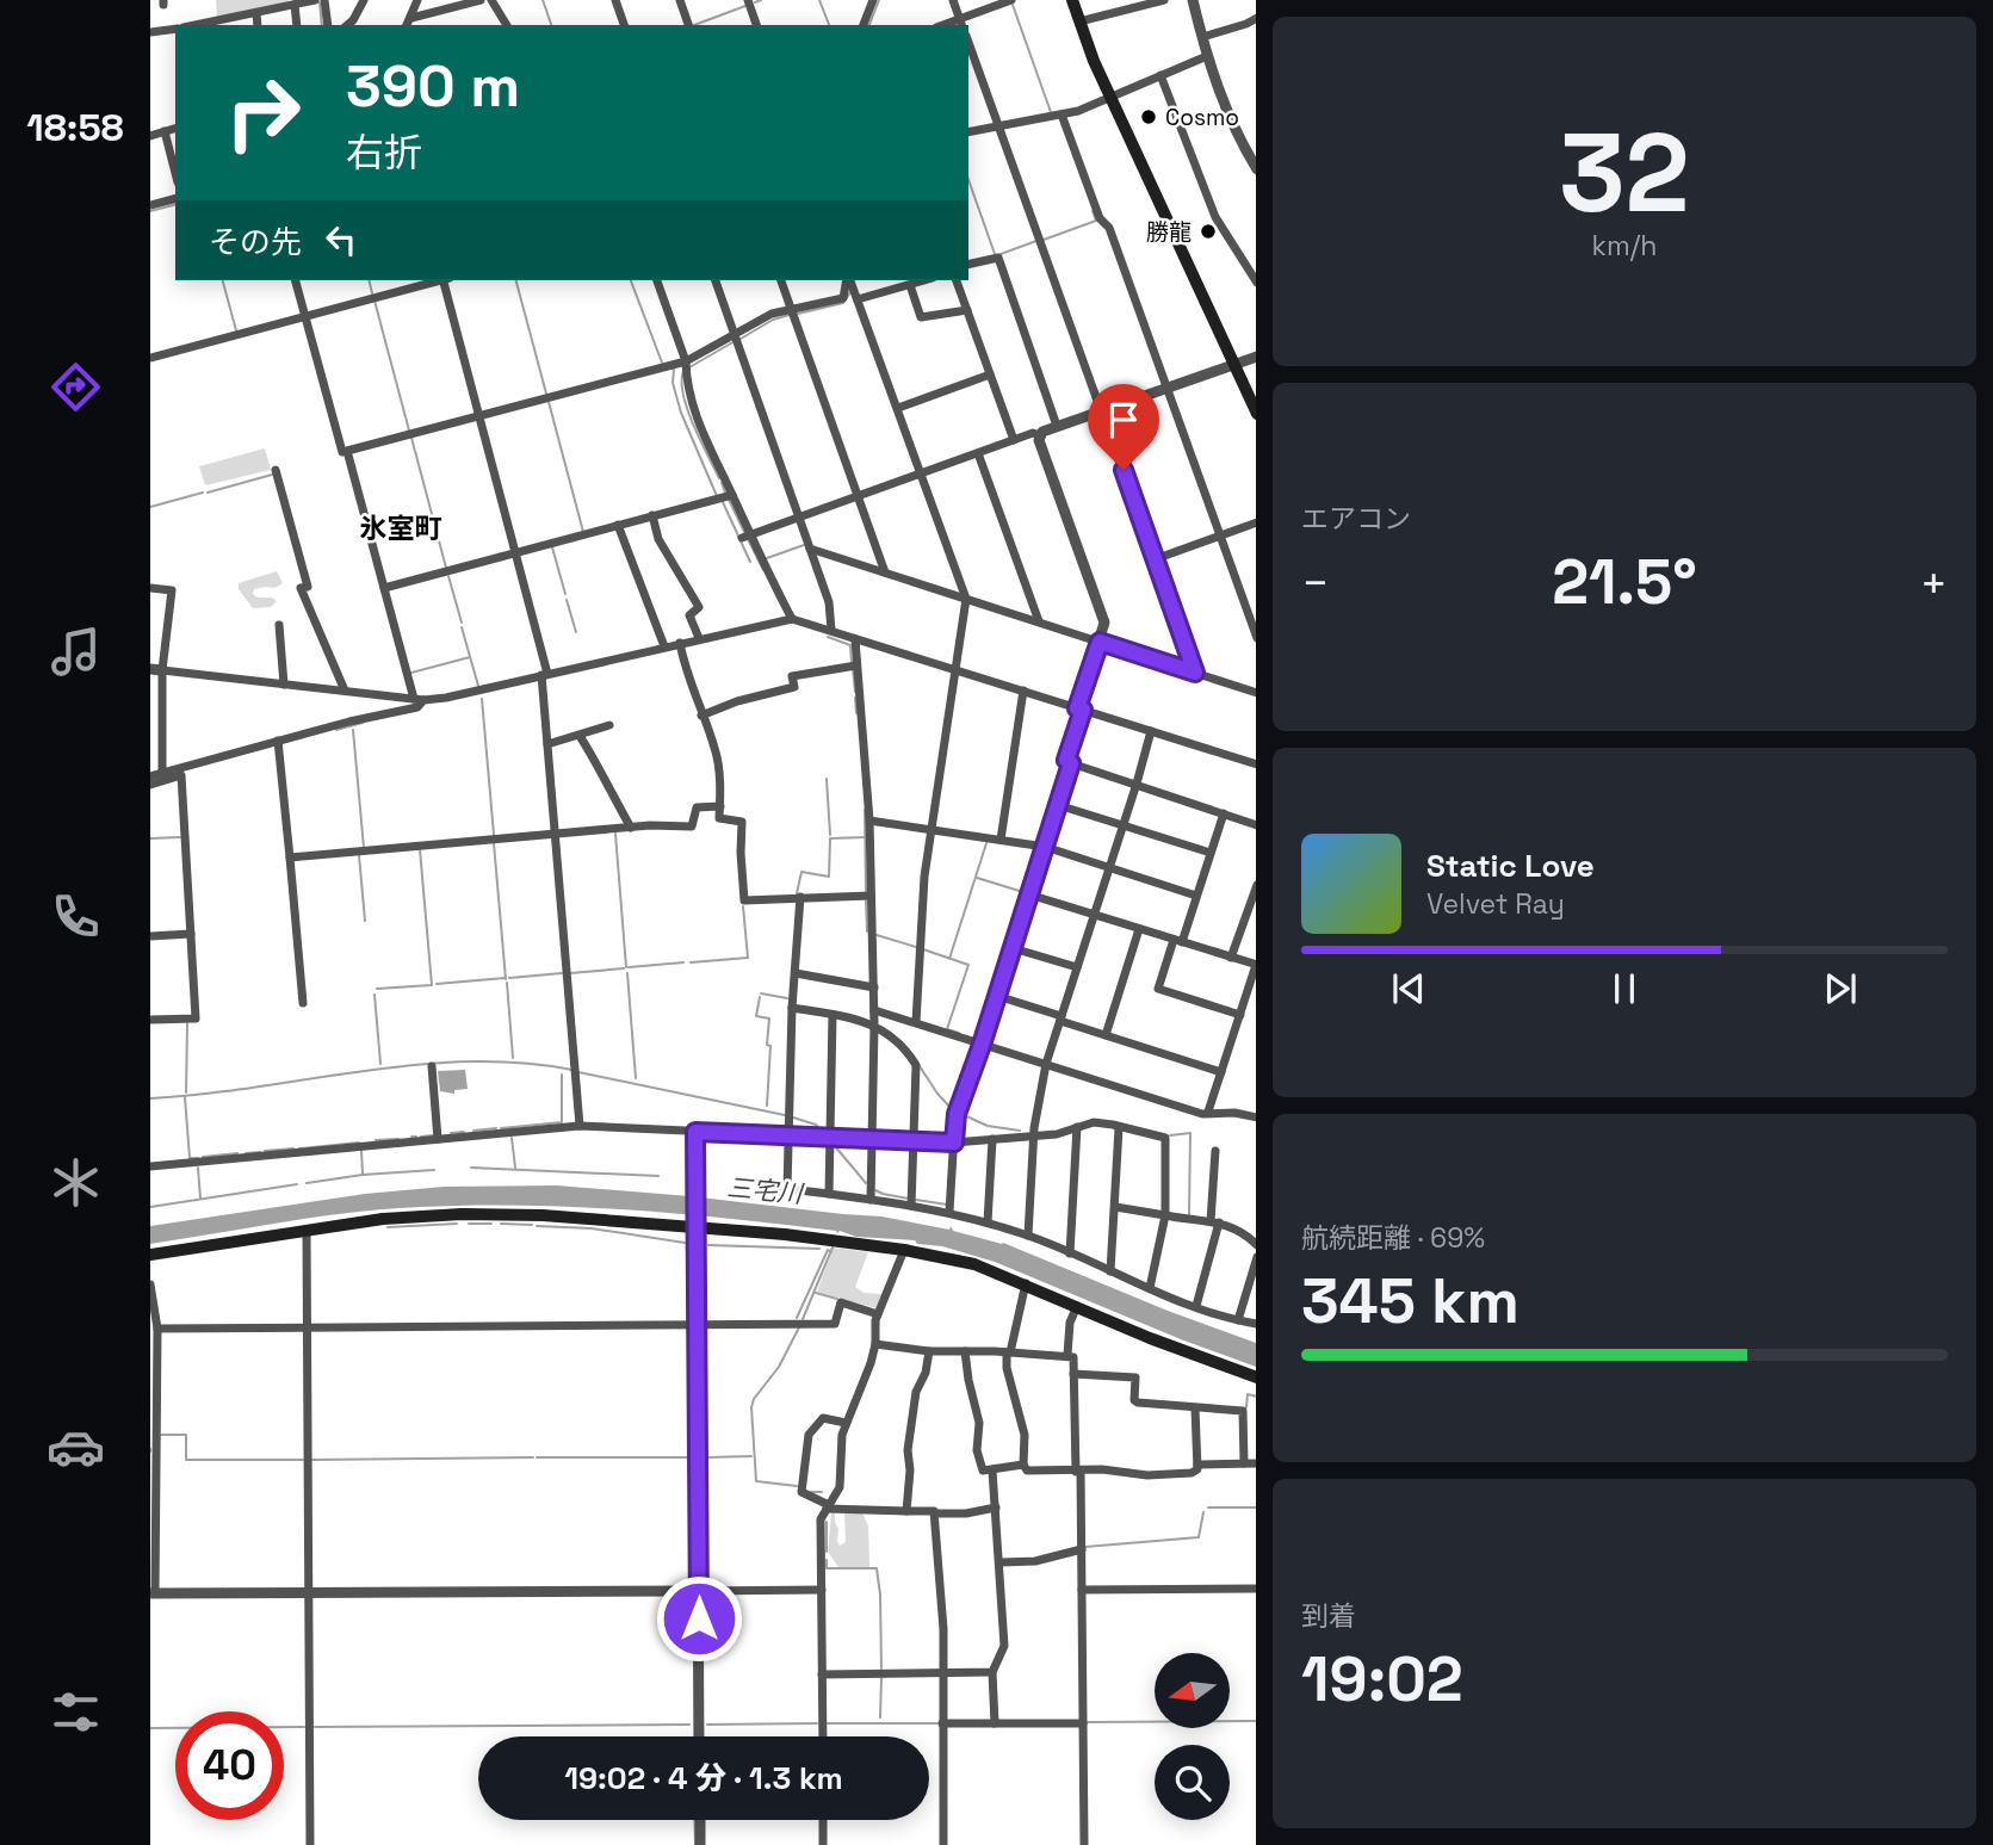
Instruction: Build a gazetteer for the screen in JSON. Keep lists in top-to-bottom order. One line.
{"districts":["氷室町"],"water":["三宅川"],"places":["Cosmo","勝龍"],"north":"left","page":{"tabs":"18:58","tile":[["32","km/h"],"エアコン",["航続距離 · 69%","345 km"],["到着","19:02"]],"turn":["390 m","右折"],"then":"その先","heat":["−","21.5°","+"],"song":["Static Love","Velvet Ray"],"limit":"40","trip":"19:02 · 4 分 · 1.3 km"}}
